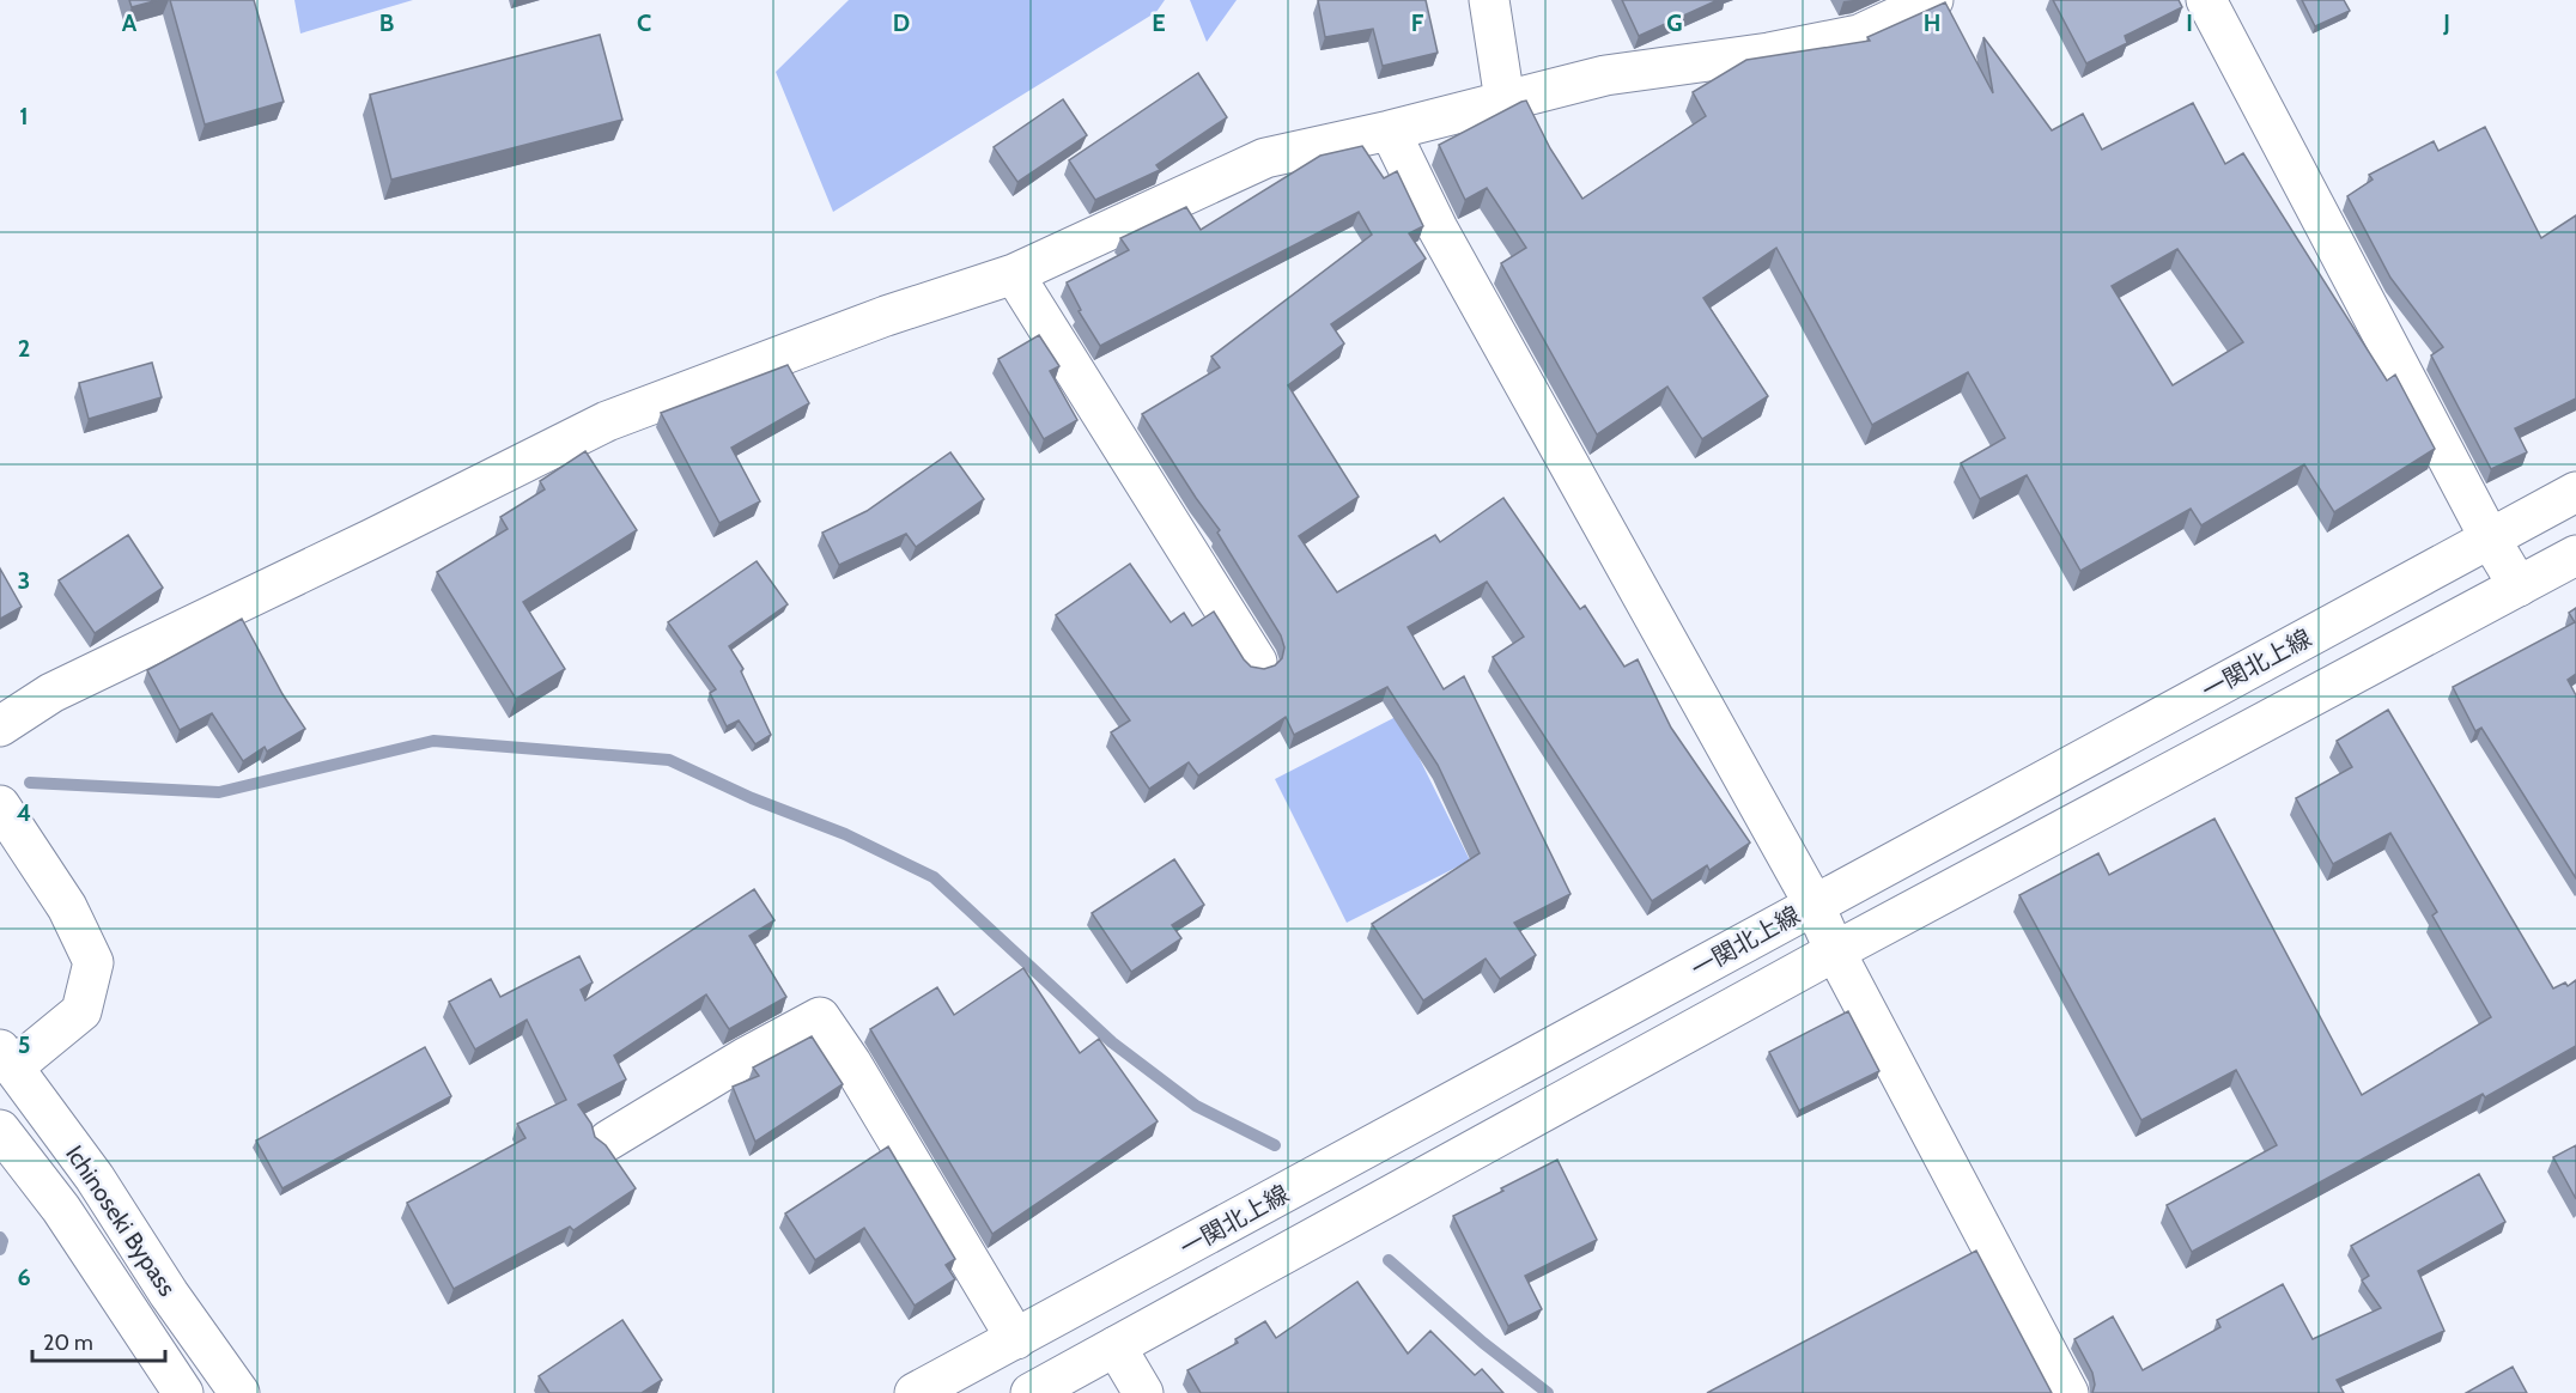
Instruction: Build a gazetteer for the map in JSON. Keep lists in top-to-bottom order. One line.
{"streets":{"main road":["一関北上線","Ichinoseki Bypass"]},"scale_bar":"20 m","grid":{"columns":["A","B","C","D","E","F","G","H","I","J"],"rows":["1","2","3","4","5","6"]}}
